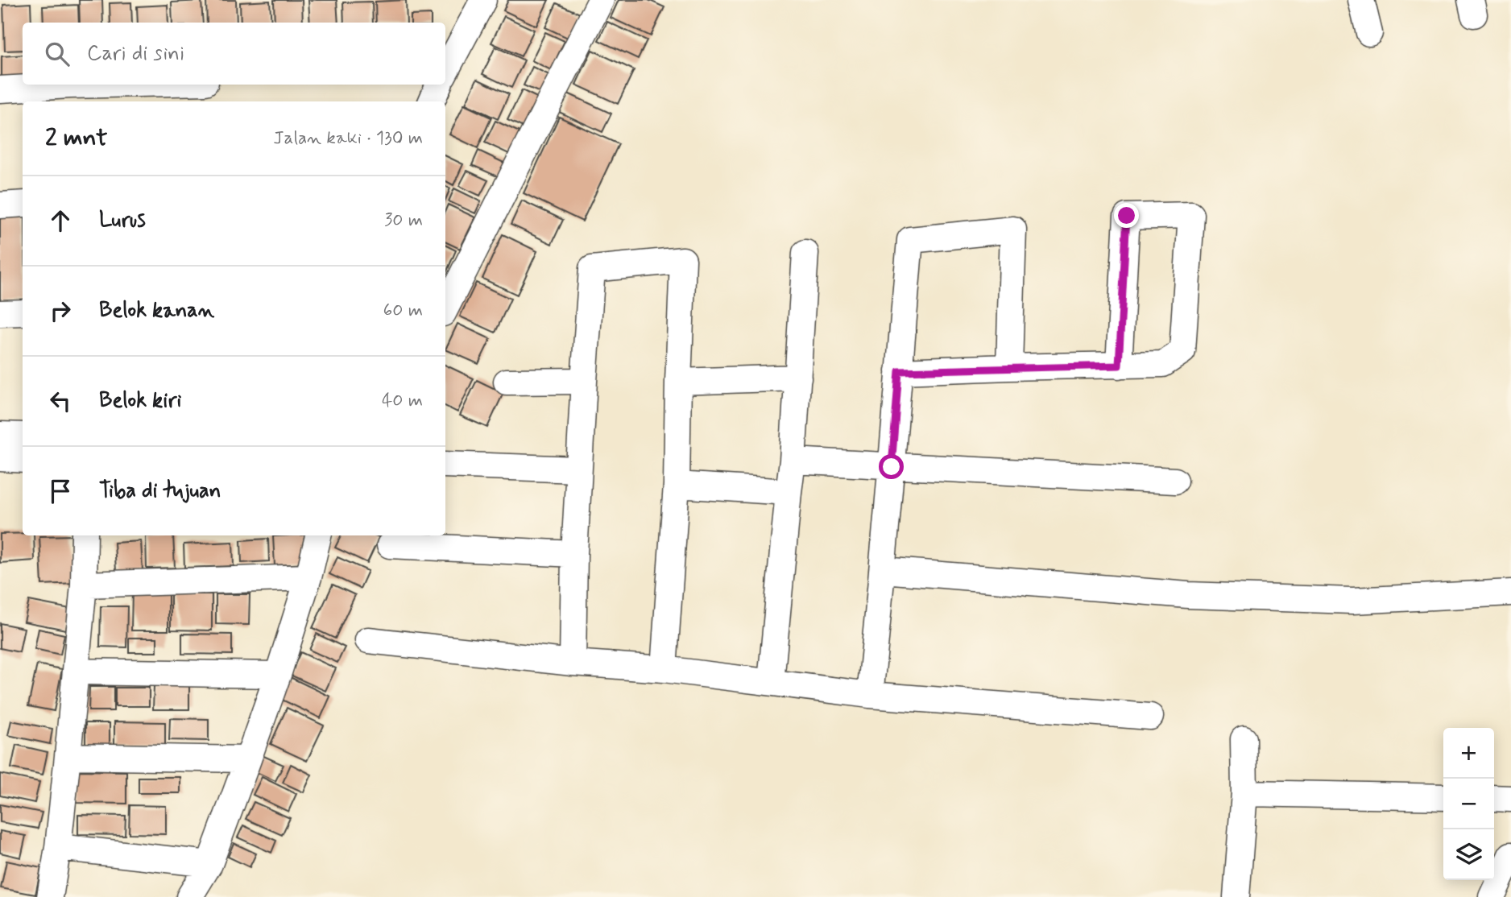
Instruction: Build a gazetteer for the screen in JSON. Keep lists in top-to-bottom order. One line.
{"page":{"search":"Cari di sini","heading":["2 mnt","Jalan kaki · 130 m"],"list":[["Lurus","30 m"],["Belok kanan","60 m"],["Belok kiri","40 m"],"Tiba di tujuan"],"map_buttons":["+","−"]}}
